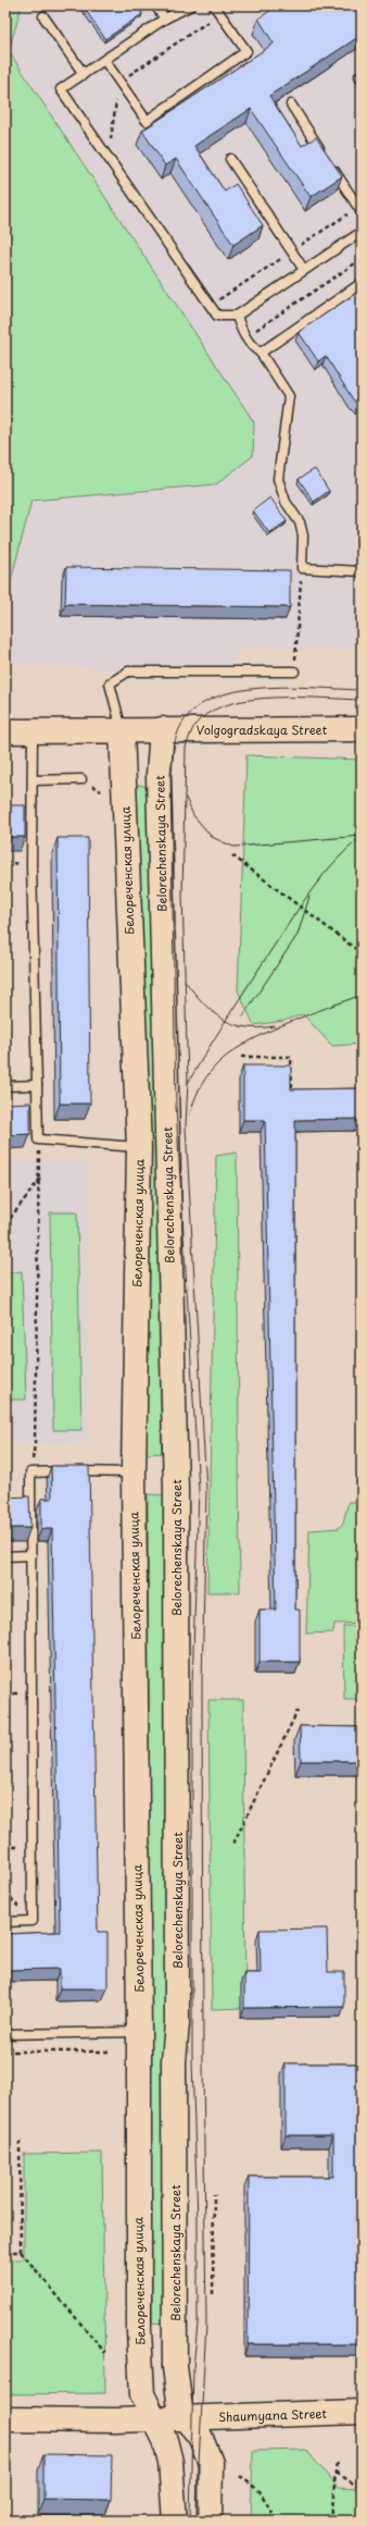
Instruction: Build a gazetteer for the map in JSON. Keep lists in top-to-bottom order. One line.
{"streets":{"street":["Volgogradskaya Street","Belorechenskaya Street","Белореченская улица","Shaumyana Street"]},"crossings":[["Volgogradskaya Street","Belorechenskaya Street"],["Volgogradskaya Street","Белореченская улица"],["Belorechenskaya Street","Shaumyana Street"],["Белореченская улица","Shaumyana Street"]]}
